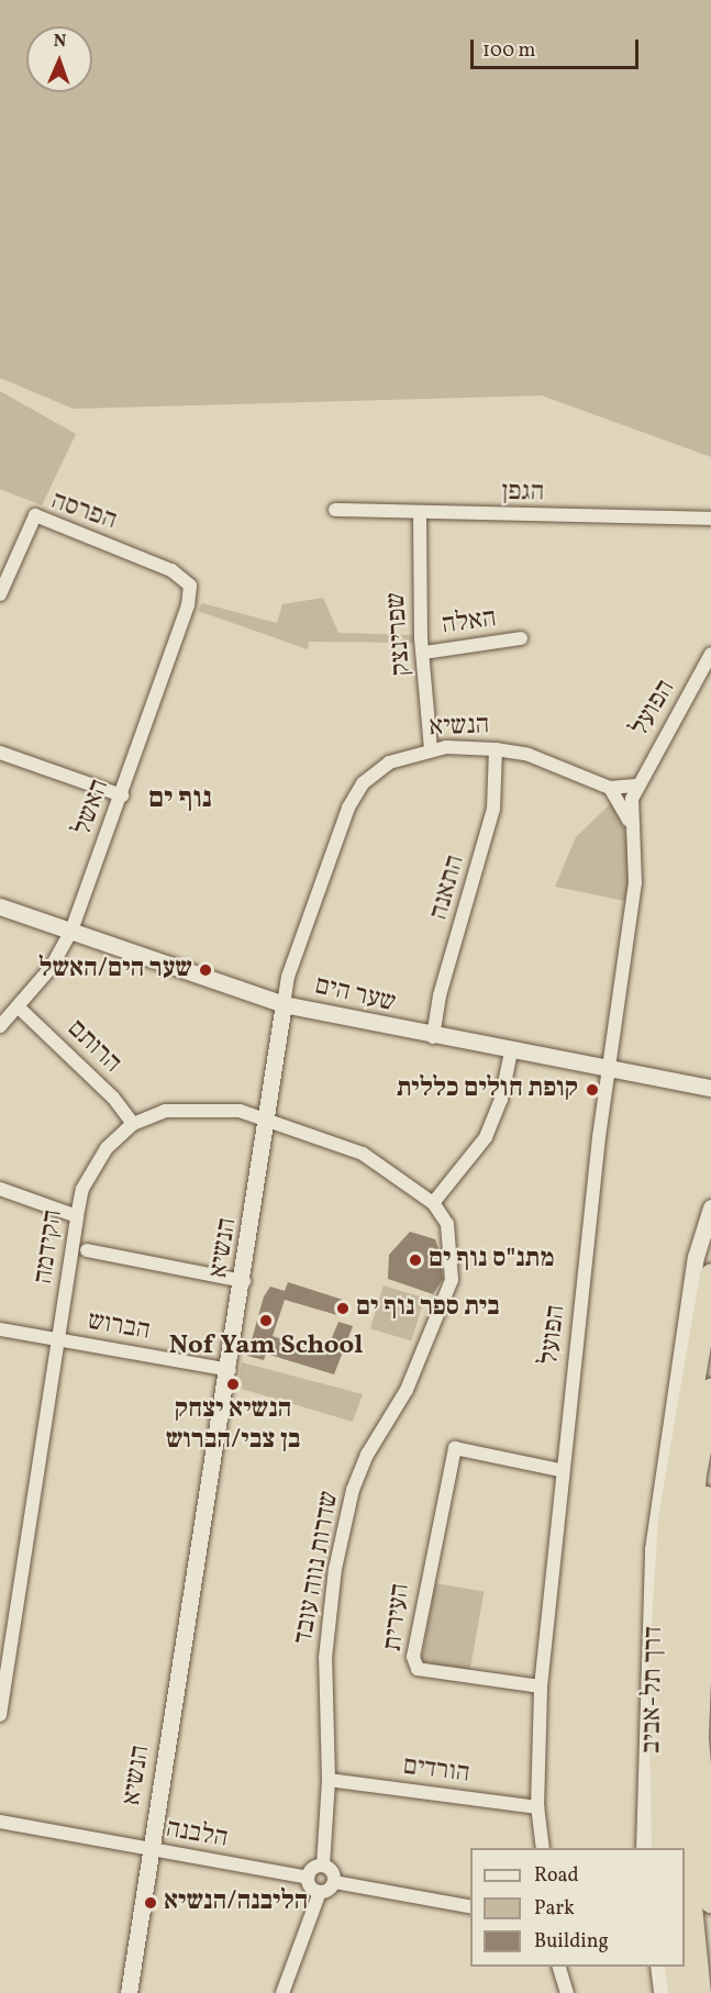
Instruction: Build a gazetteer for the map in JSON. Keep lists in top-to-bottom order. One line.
{"streets":{"highway":["דרך תל-אביב"],"street":["הגפן","הפרסה","האלה","שפרינצק","הפועל","הנשיא","האשל","התאנה","שער הים","הרותם","הקידמה","הברוש","שדרות נווה עובד","העירית","הורדים","הלבנה"]},"crossings":[["הגפן","שפרינצק"],["הפרסה","האשל"],["האלה","שפרינצק"],["שפרינצק","הנשיא"],["הפועל","הנשיא"],["הפועל","שער הים"],["הפועל","העירית"],["הפועל","הורדים"],["הנשיא","התאנה"],["הנשיא","שער הים"],["הנשיא","הקידמה"],["הנשיא","הברוש"],["הנשיא","הלבנה"],["האשל","שער הים"],["האשל","הרותם"],["התאנה","שער הים"],["הרותם","הקידמה"],["הקידמה","הברוש"],["הקידמה","שדרות נווה עובד"],["שדרות נווה עובד","הורדים"],["שדרות נווה עובד","הלבנה"]],"districts":["נוף ים"],"places":["שער הים/האשל","קופת חולים כללית","מתנ\"ס נוף ים","בית ספר נוף ים","Nof Yam School","הנשיא יצחק בן צבי/הברוש","הליבנה/הנשיא"],"legend":["Road","Park","Building"],"scale_bar":"100 m","north":"top"}
